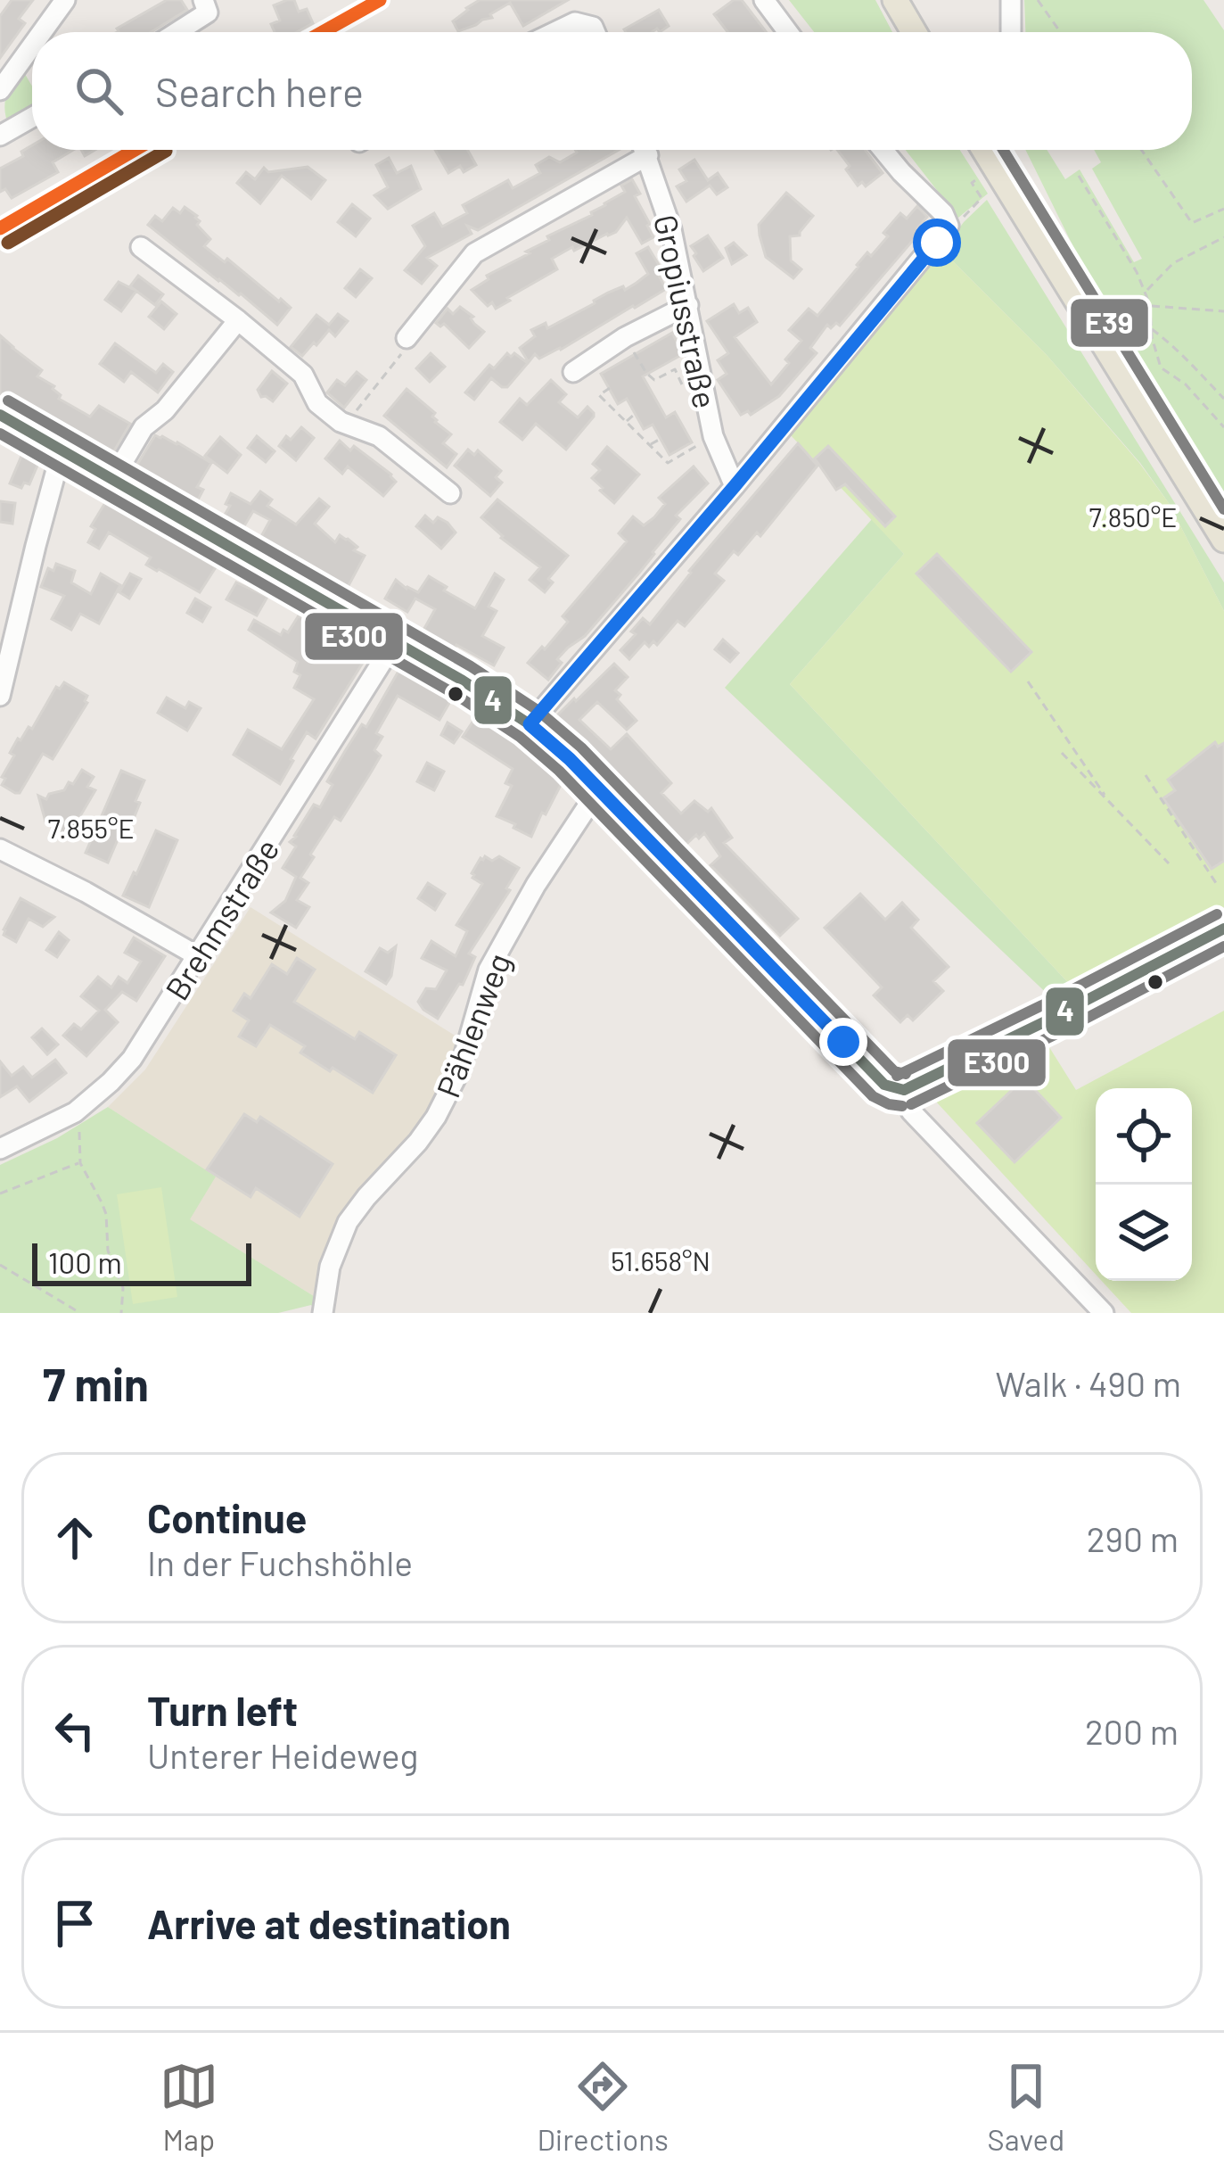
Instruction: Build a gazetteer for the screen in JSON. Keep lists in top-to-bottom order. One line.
{"streets":{"street":["Gropiusstraße","Brehmstraße","Pählenweg"]},"lines":["transit line E39","transit line 4","transit line E300"],"scale_bar":"100 m","page":{"search":"Search here","scale":"100 m","heading":["7 min","Walk · 490 m"],"list":[["Continue","In der Fuchshöhle","290 m"],["Turn left","Unterer Heideweg","200 m"],"Arrive at destination"],"nav":["Map","Directions","Saved"]},"coordinates":["7.850°E","7.855°E","51.658°N"]}
